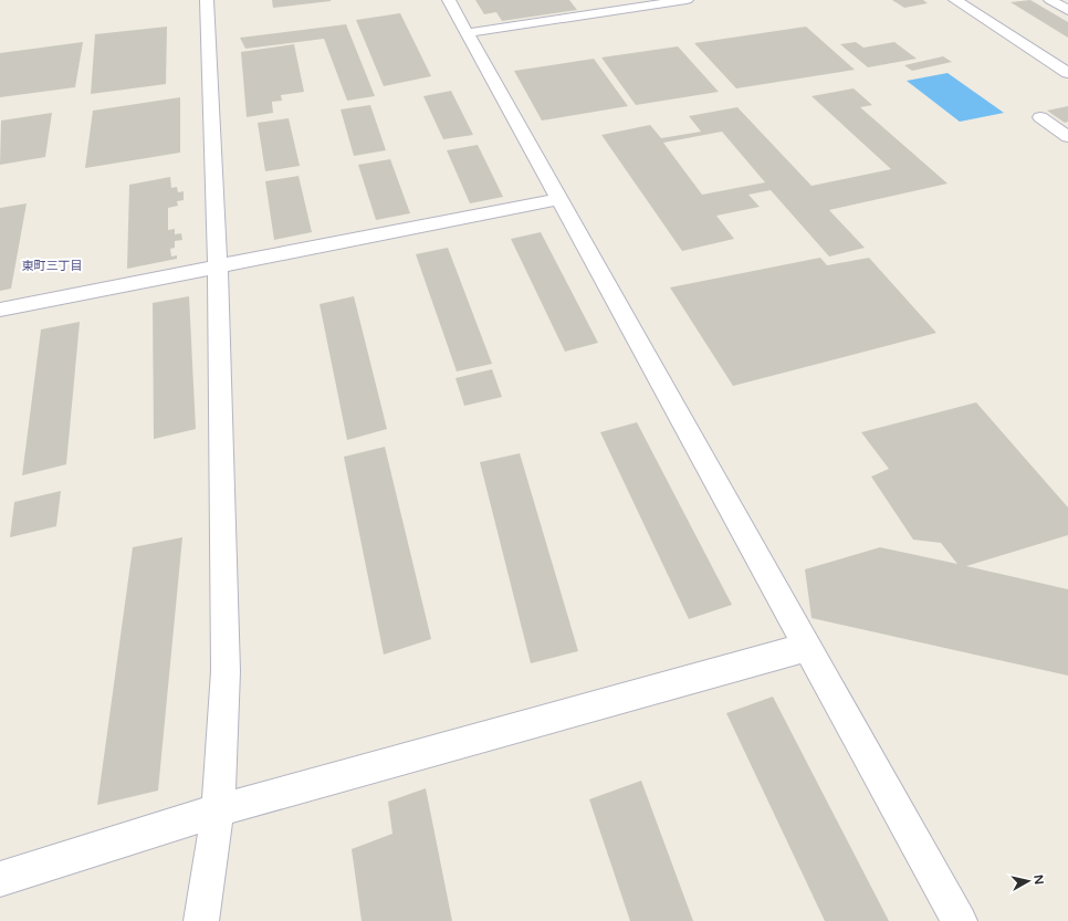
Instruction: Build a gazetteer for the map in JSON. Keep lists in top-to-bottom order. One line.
{"districts":["東町三丁目"],"north":"right"}
